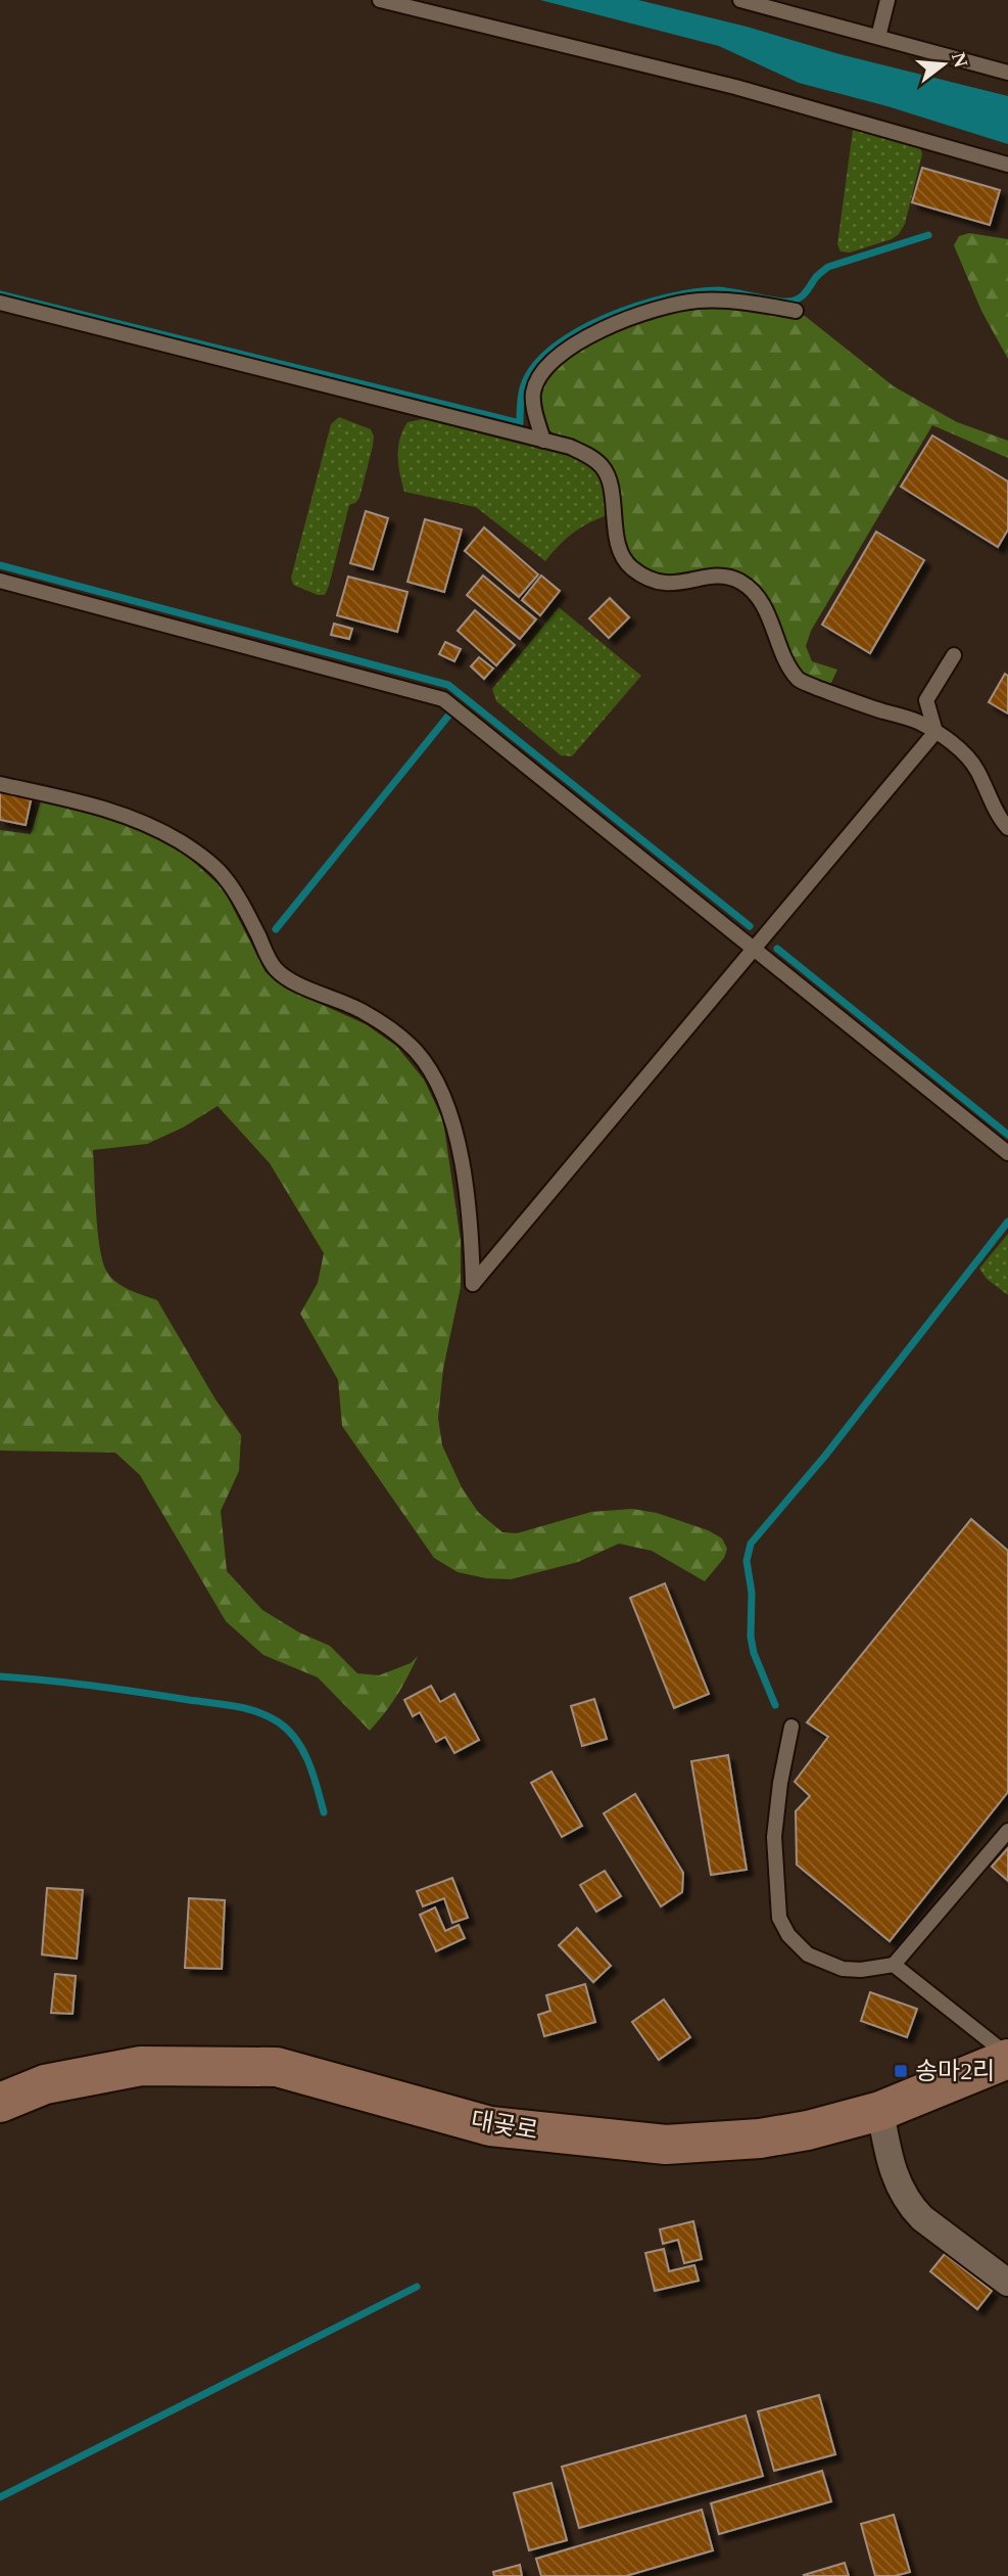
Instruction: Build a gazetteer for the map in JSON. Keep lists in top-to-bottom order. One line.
{"streets":{"street":["대곶로"]},"places":{"transit":["송마2리"]},"north":"right"}
